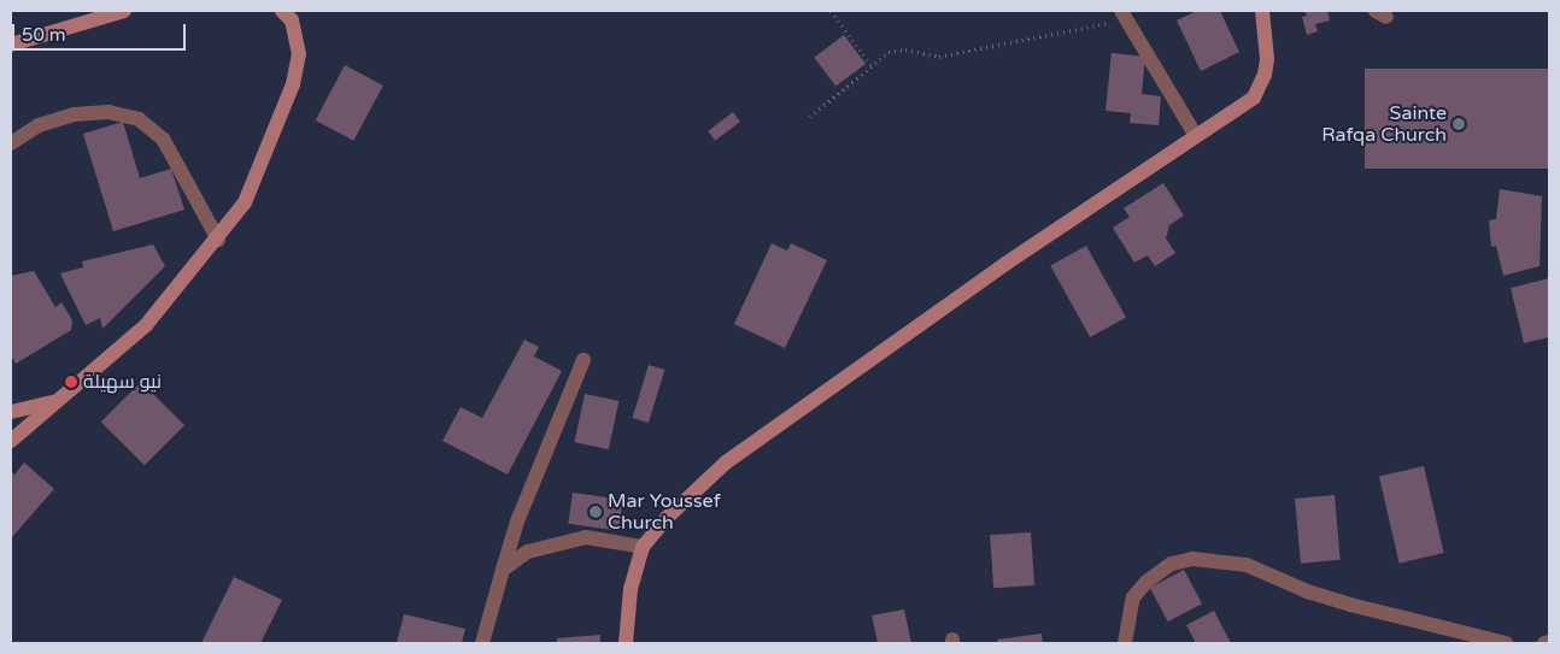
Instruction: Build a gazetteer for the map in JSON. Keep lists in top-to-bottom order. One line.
{"places":["Sainte Rafqa Church","نيو سهيلة","Mar Youssef Church"],"scale_bar":"50 m"}
